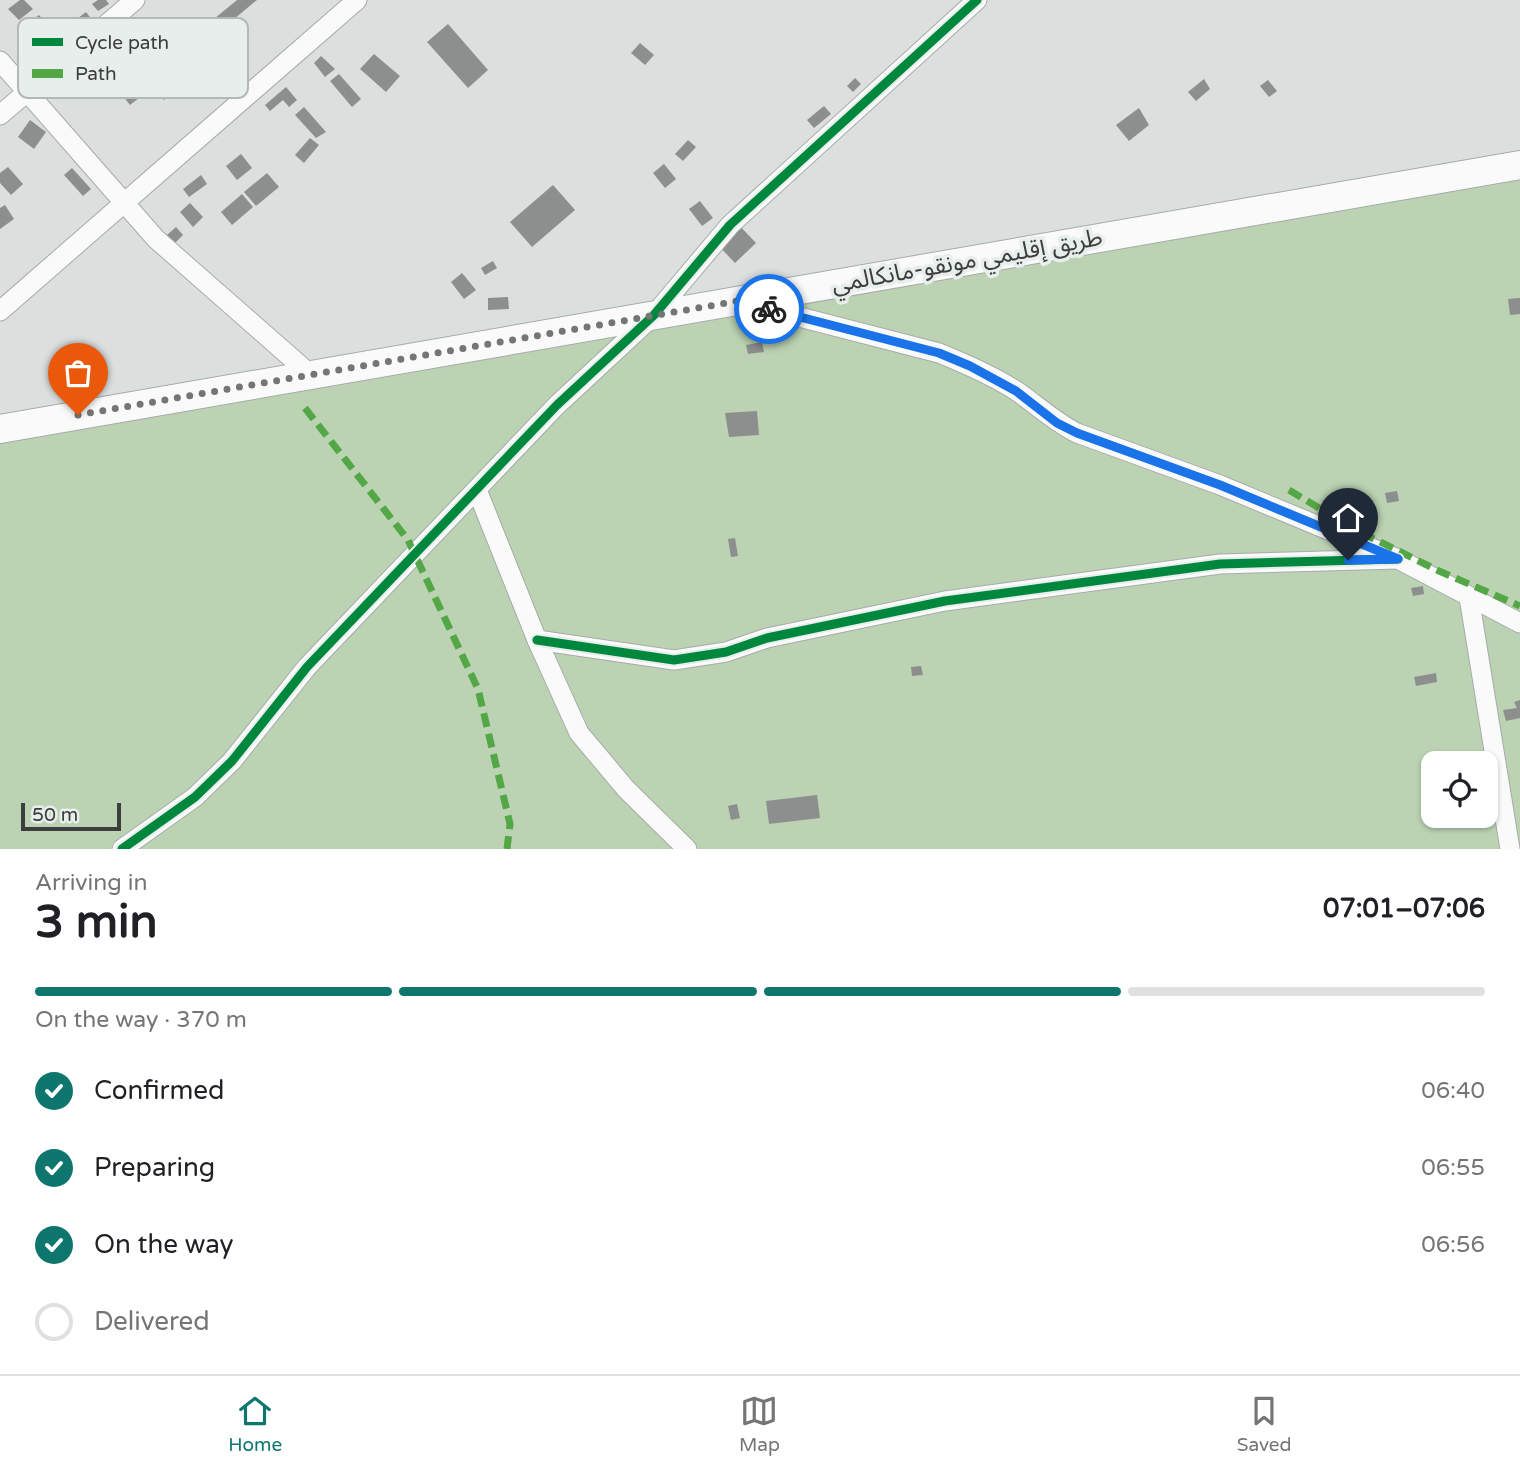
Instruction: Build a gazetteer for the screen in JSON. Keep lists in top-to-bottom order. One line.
{"streets":{"highway":["طريق إقليمي مونقو-مانكالمي"]},"legend":["Cycle path","Path"],"scale_bar":"50 m","page":{"scale":"50 m","heading":["3 min","Arriving in","07:01–07:06"],"bar":"On the way · 370 m","list":[["Confirmed","06:40"],["Preparing","06:55"],["On the way","06:56"],"Delivered"],"tabs":["Home","Map","Saved"]}}
